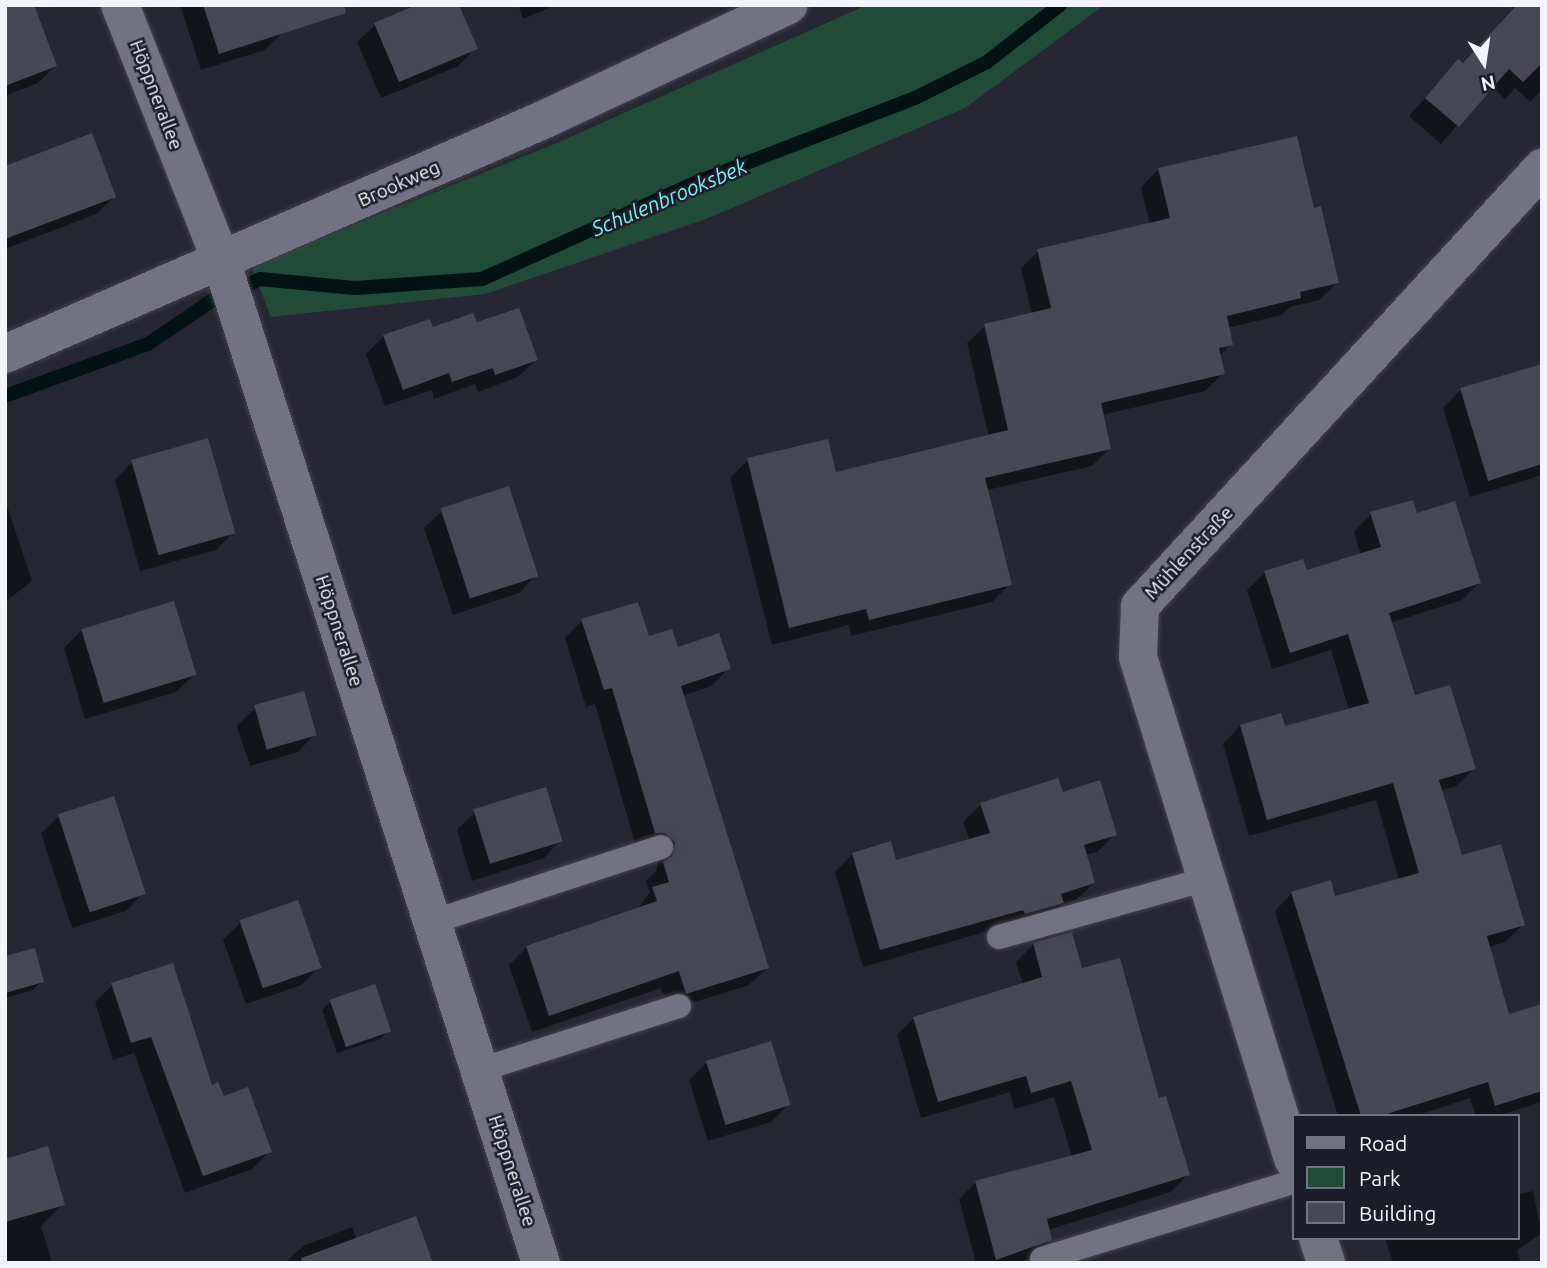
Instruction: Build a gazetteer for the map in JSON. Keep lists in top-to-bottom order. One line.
{"streets":{"street":["Höppnerallee","Brookweg","Mühlenstraße"]},"crossings":[["Höppnerallee","Brookweg"]],"water":["Schulenbrooksbek"],"legend":["Road","Park","Building"],"north":"bottom"}
